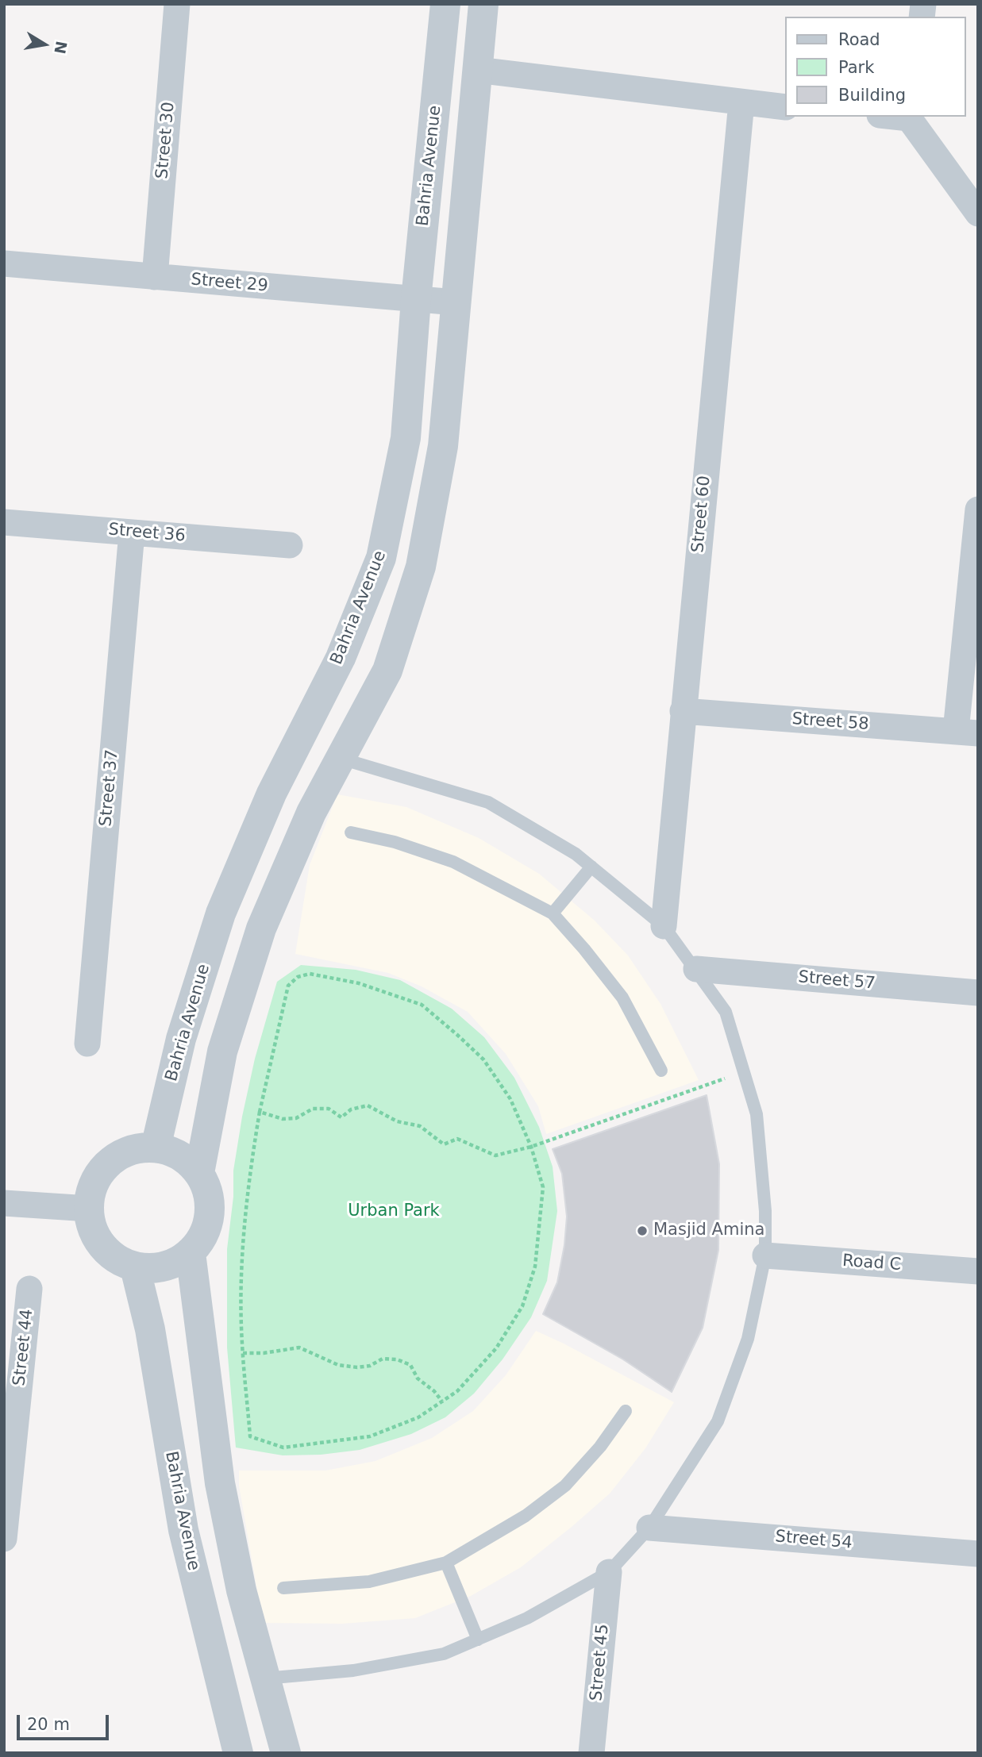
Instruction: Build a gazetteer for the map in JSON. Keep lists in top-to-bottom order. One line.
{"streets":{"street":["Street 30","Bahria Avenue","Street 29","Street 60","Street 36","Street 58","Street 37","Street 57","Road C","Street 44","Street 54","Street 45"]},"crossings":[["Street 30","Street 29"],["Bahria Avenue","Street 29"],["Street 60","Street 58"],["Street 36","Street 37"]],"parks":["Urban Park"],"places":["Masjid Amina"],"legend":["Road","Park","Building"],"scale_bar":"20 m","north":"right"}
